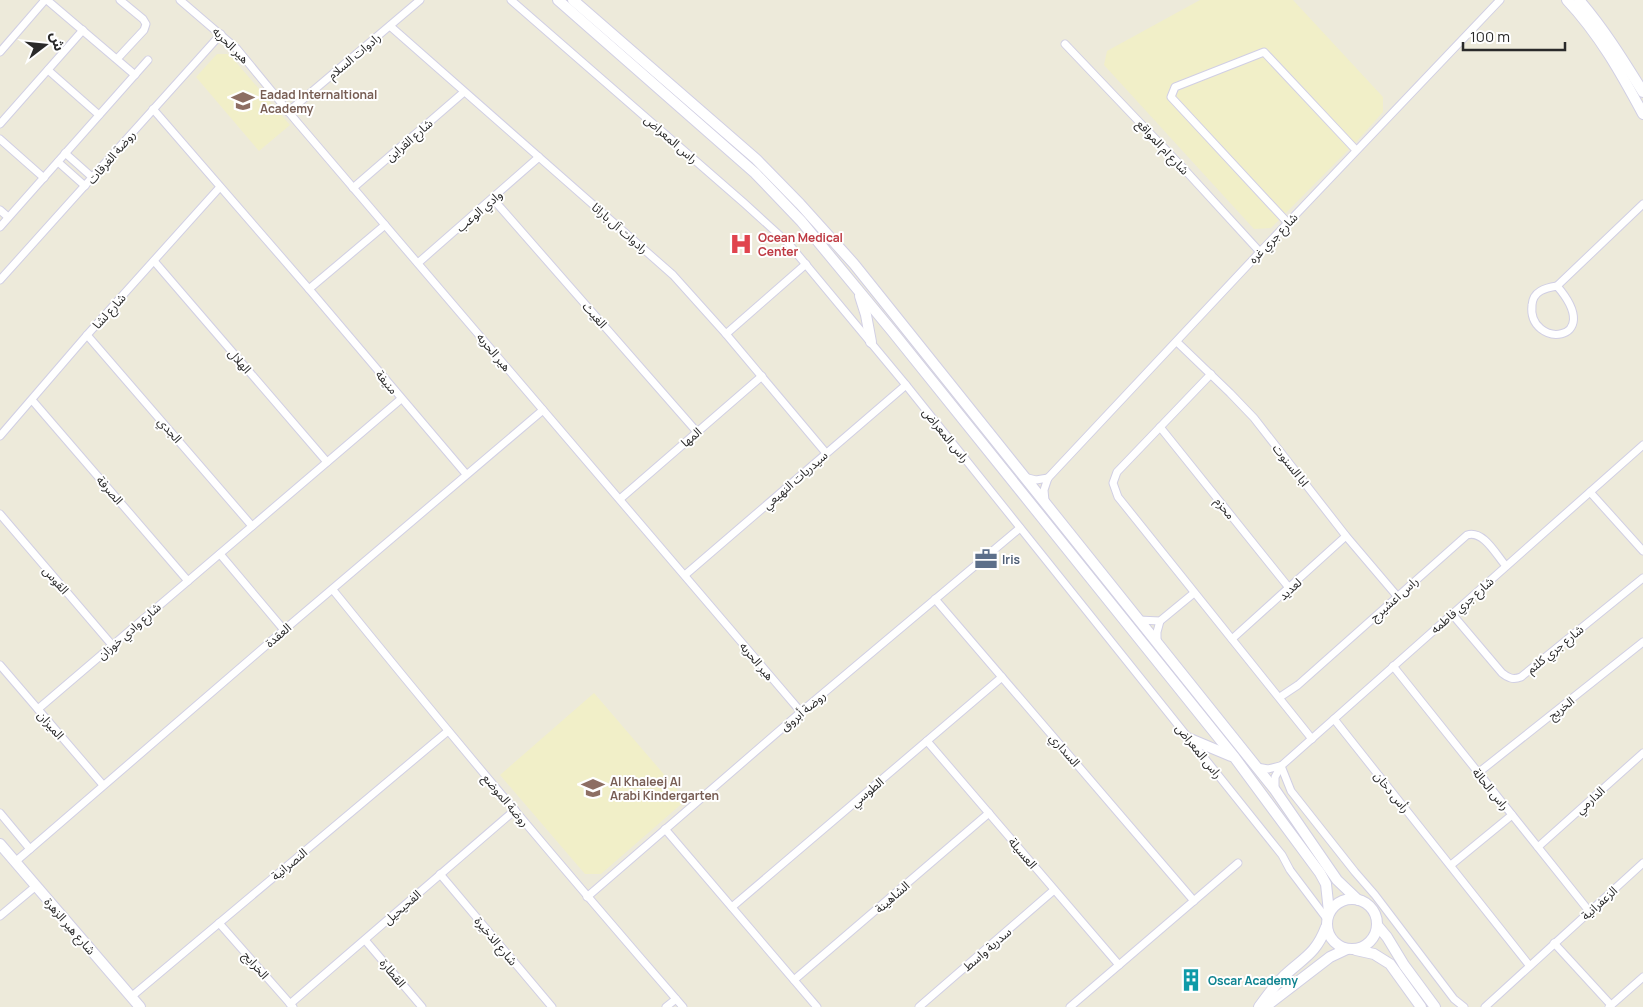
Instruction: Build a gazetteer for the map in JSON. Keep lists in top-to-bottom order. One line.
{"streets":{"street":["هير الحربه","رادوات السلام","راس المعراض","شارع القراين","شارع ام المواقع","روضة الغرقات","وادي الوعب","رادوات آل باراثا","شارع جري غره","شارع لشا","الغيث","الهلال","منيفة","الجدي","المها","ابا السنوت","سيدريات النهيعي","الصرفة","محزم","القوس","لعديد","راس اعشيرج","شارع جري فاطمه","شارع وادي خوزان","العقدة","شارع جري كلثم","الخريج","روضة أبروق","الميزان","السداري","راس الحالة","الطوسي","رأس دخان","روضة الموضع","الدارمي","العسيلة","النصرانية","الشاهينة","الزعفرانية","الفحيحيل","شارع هير الزهرة","شارع الذخيرة","سدرية واسط","الخرايج","القطارة"]},"crossings":[["هير الحربه","رادوات السلام"],["هير الحربه","شارع القراين"],["هير الحربه","روضة الغرقات"],["هير الحربه","وادي الوعب"],["هير الحربه","المها"],["هير الحربه","سيدريات النهيعي"],["هير الحربه","العقدة"],["هير الحربه","روضة أبروق"],["رادوات السلام","رادوات آل باراثا"],["راس المعراض","سيدريات النهيعي"],["راس المعراض","روضة أبروق"],["شارع القراين","رادوات آل باراثا"],["شارع ام المواقع","شارع جري غره"],["روضة الغرقات","منيفة"],["وادي الوعب","رادوات آل باراثا"],["وادي الوعب","الغيث"],["رادوات آل باراثا","المها"],["رادوات آل باراثا","سيدريات النهيعي"],["شارع جري غره","ابا السنوت"],["شارع لشا","الهلال"],["شارع لشا","منيفة"],["شارع لشا","الجدي"],["شارع لشا","الصرفة"],["الغيث","المها"],["الهلال","شارع وادي خوزان"],["منيفة","شارع وادي خوزان"],["منيفة","العقدة"],["الجدي","شارع وادي خوزان"],["ابا السنوت","لعديد"],["ابا السنوت","راس اعشيرج"],["الصرفة","شارع وادي خوزان"],["محزم","لعديد"],["القوس","شارع وادي خوزان"],["راس اعشيرج","شارع جري فاطمه"],["شارع جري فاطمه","شارع جري كلثم"],["شارع جري فاطمه","راس الحالة"],["شارع جري فاطمه","رأس دخان"],["شارع وادي خوزان","الميزان"],["العقدة","الميزان"],["العقدة","روضة الموضع"],["العقدة","شارع هير الزهرة"],["الخريج","راس الحالة"],["روضة أبروق","السداري"],["روضة أبروق","روضة الموضع"],["السداري","الطوسي"],["راس الحالة","الدارمي"],["راس الحالة","الزعفرانية"],["الطوسي","العسيلة"],["رأس دخان","الزعفرانية"],["روضة الموضع","النصرانية"],["روضة الموضع","الفحيحيل"],["العسيلة","الشاهينة"],["العسيلة","سدرية واسط"],["النصرانية","شارع هير الزهرة"],["النصرانية","الخرايج"],["الفحيحيل","شارع الذخيرة"],["الفحيحيل","الخرايج"],["الفحيحيل","القطارة"]],"places":{"school or university":["Eadad Internaltional Academy","Al Khaleej Al Arabi Kindergarten"],"hospital":["Ocean Medical Center"],"office":["Iris"],"building":["Oscar Academy"]},"scale_bar":"100 m","north":"right"}
